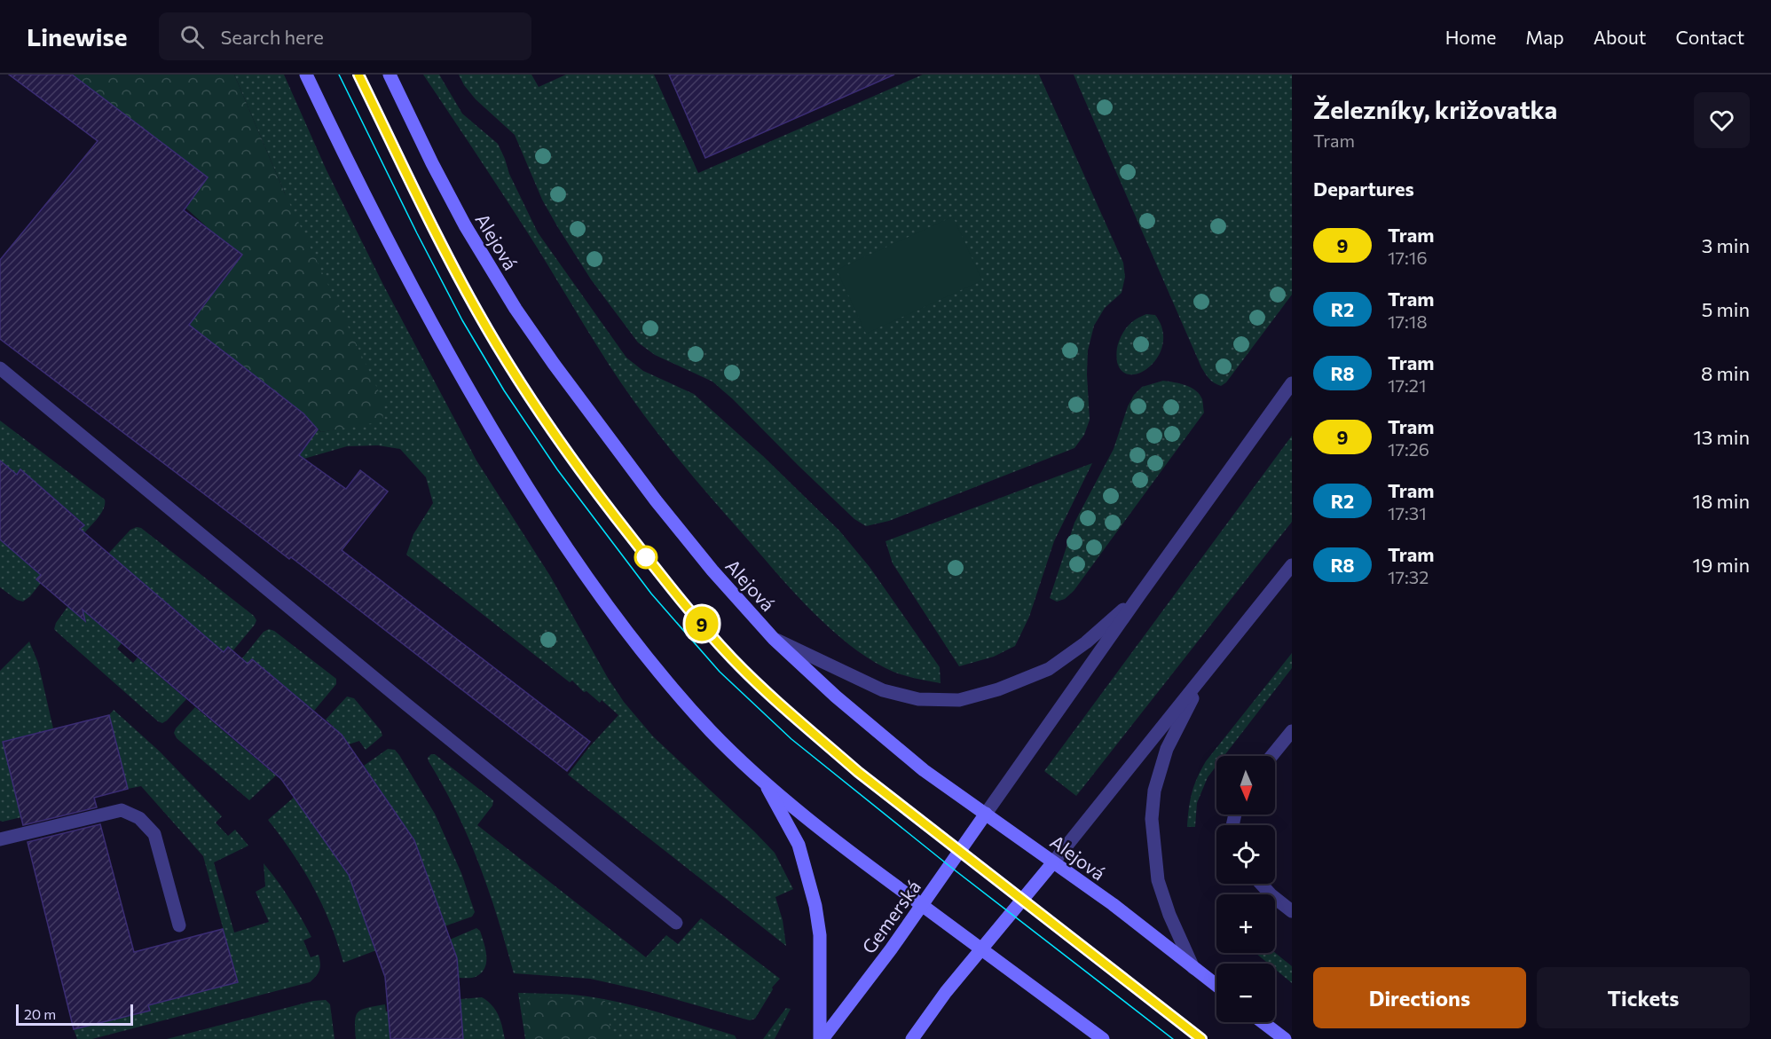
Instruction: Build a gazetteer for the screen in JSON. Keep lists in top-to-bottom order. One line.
{"streets":{"street":["Alejová","Gemerská"]},"crossings":[["Alejová","Gemerská"]],"lines":["tram line 9"],"scale_bar":"20 m","north":"bottom","page":{"header":"Linewise","search":"Search here","nav":["Home","Map","About","Contact"],"on_map":"9","heading":[["Železníky, križovatka","Tram"],"Departures"],"list":[{"mark":"9","name":"Tram","note":"17:16","value":"3 min"},{"mark":"R2","name":"Tram","note":"17:18","value":"5 min"},{"mark":"R8","name":"Tram","note":"17:21","value":"8 min"},{"mark":"9","name":"Tram","note":"17:26","value":"13 min"},{"mark":"R2","name":"Tram","note":"17:31","value":"18 min"},{"mark":"R8","name":"Tram","note":"17:32","value":"19 min"}],"map_buttons":["+","−"],"buttons":["Directions","Tickets"],"scale":"20 m"}}
